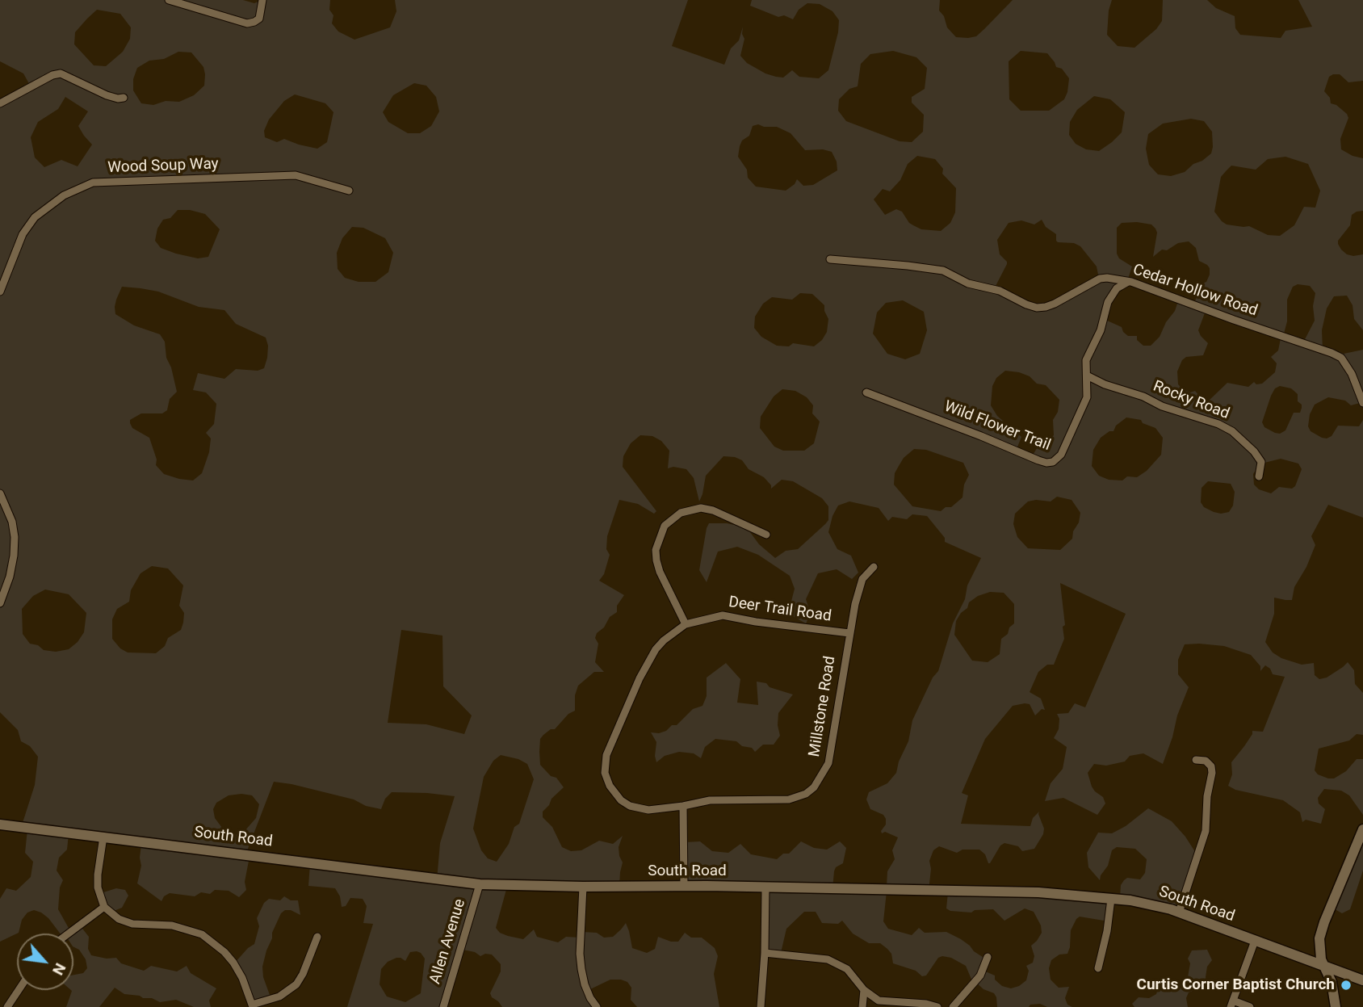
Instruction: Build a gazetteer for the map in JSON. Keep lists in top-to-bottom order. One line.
{"streets":{"street":["Wood Soup Way","Cedar Hollow Road","Rocky Road","Wild Flower Trail","Deer Trail Road","Millstone Road","South Road","Allen Avenue"]},"crossings":[["Cedar Hollow Road","Wild Flower Trail"],["Rocky Road","Wild Flower Trail"],["Deer Trail Road","Millstone Road"],["South Road","Allen Avenue"]],"places":["Curtis Corner Baptist Church"],"north":"bottom right"}
